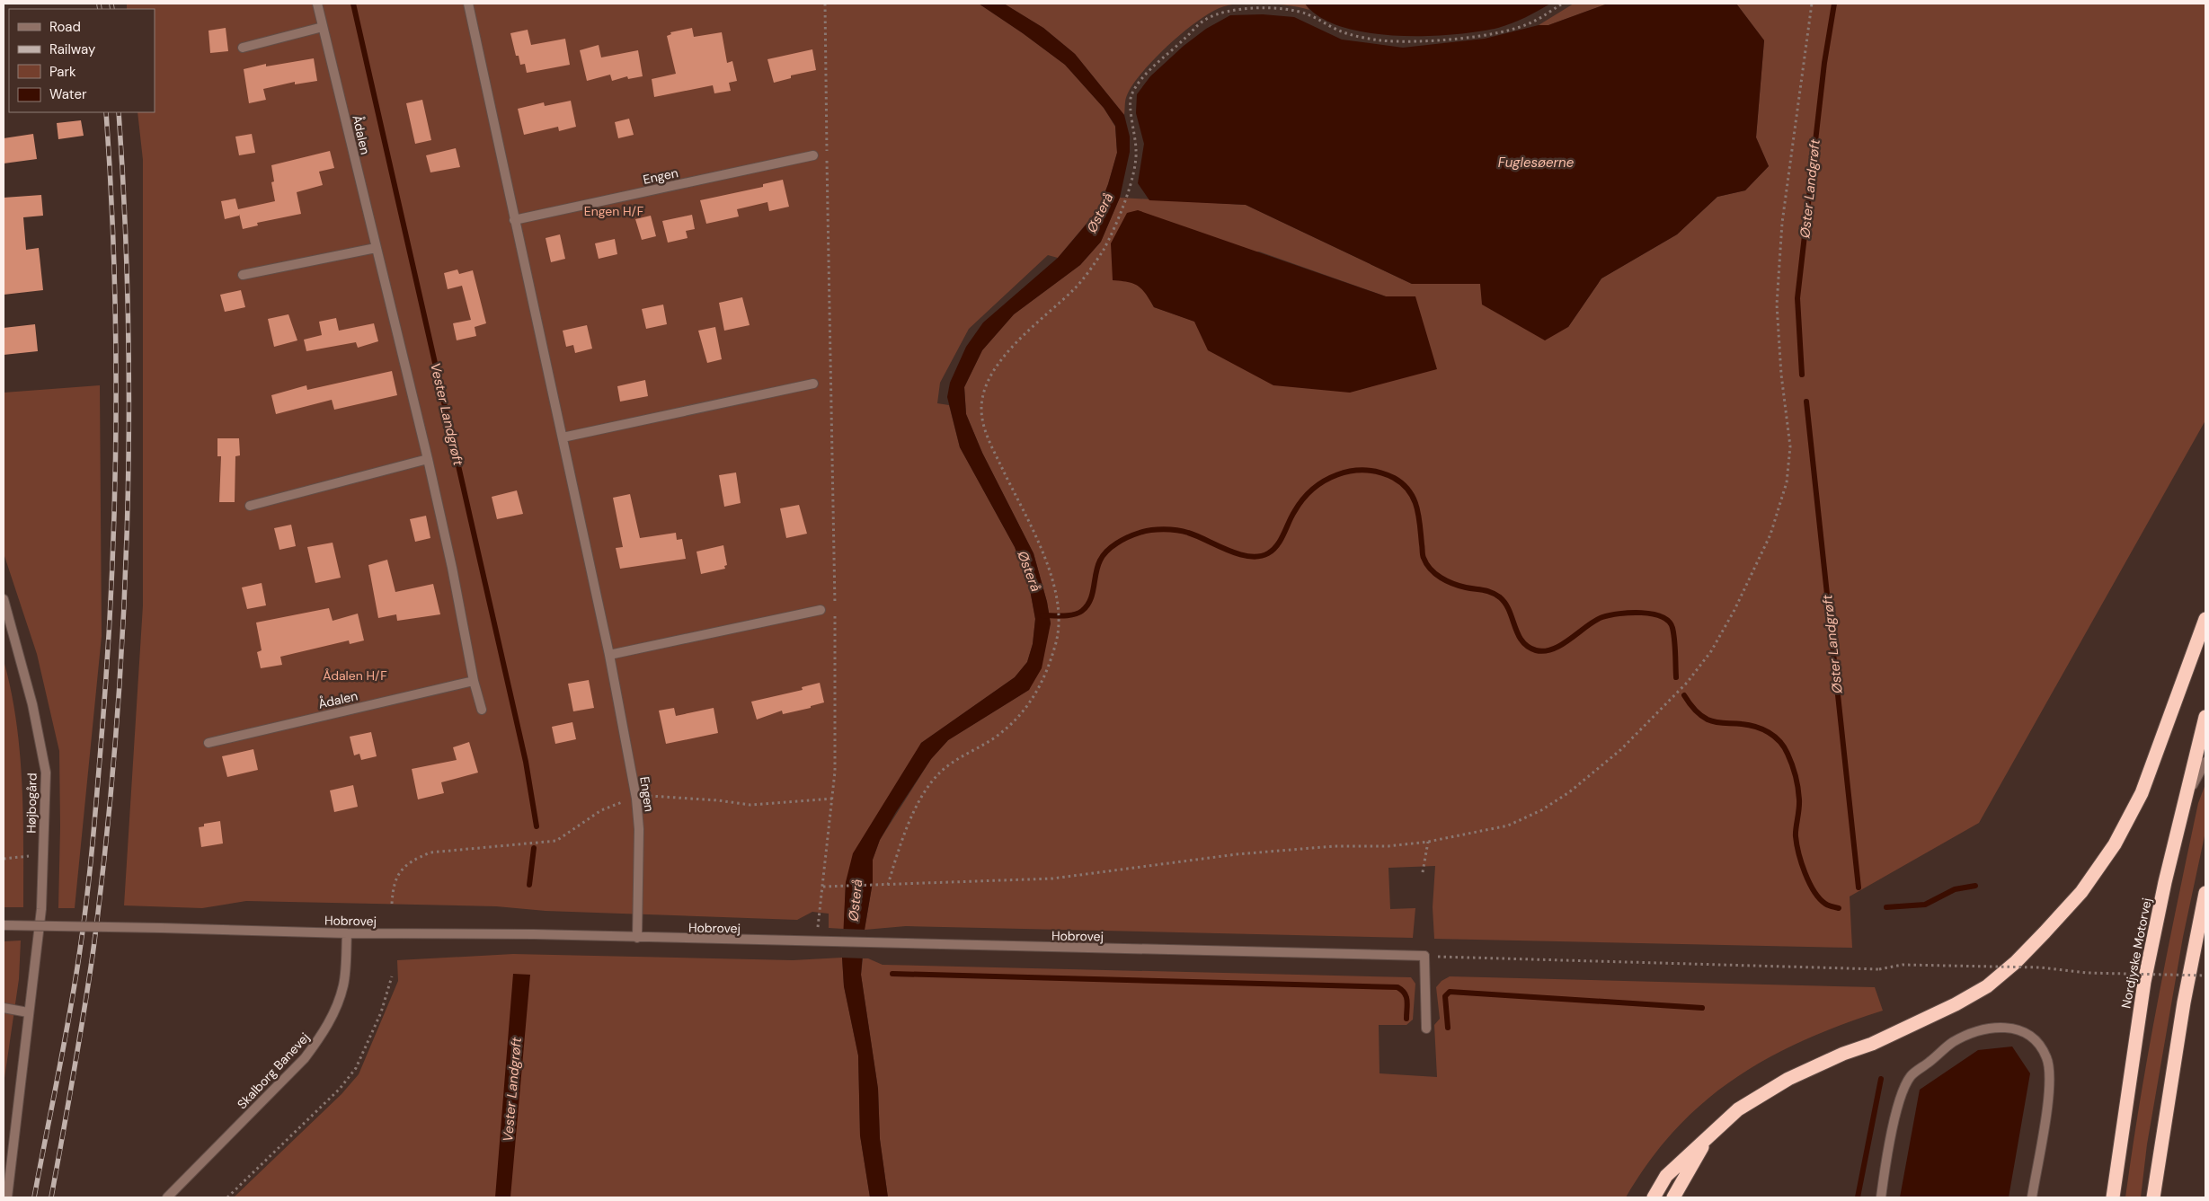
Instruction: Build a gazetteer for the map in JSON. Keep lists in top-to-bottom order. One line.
{"streets":{"highway":["Nordjyske Motorvej"],"street":["Ådalen","Engen","Højbogård","Hobrovej","Skalborg Banevej"]},"crossings":[["Engen","Hobrovej"],["Hobrovej","Skalborg Banevej"]],"water":["Fuglesøerne","Øster Landgrøft","Østerå","Vester Landgrøft"],"parks":["Engen H/F","Ådalen H/F"],"legend":["Road","Railway","Park","Water"]}
